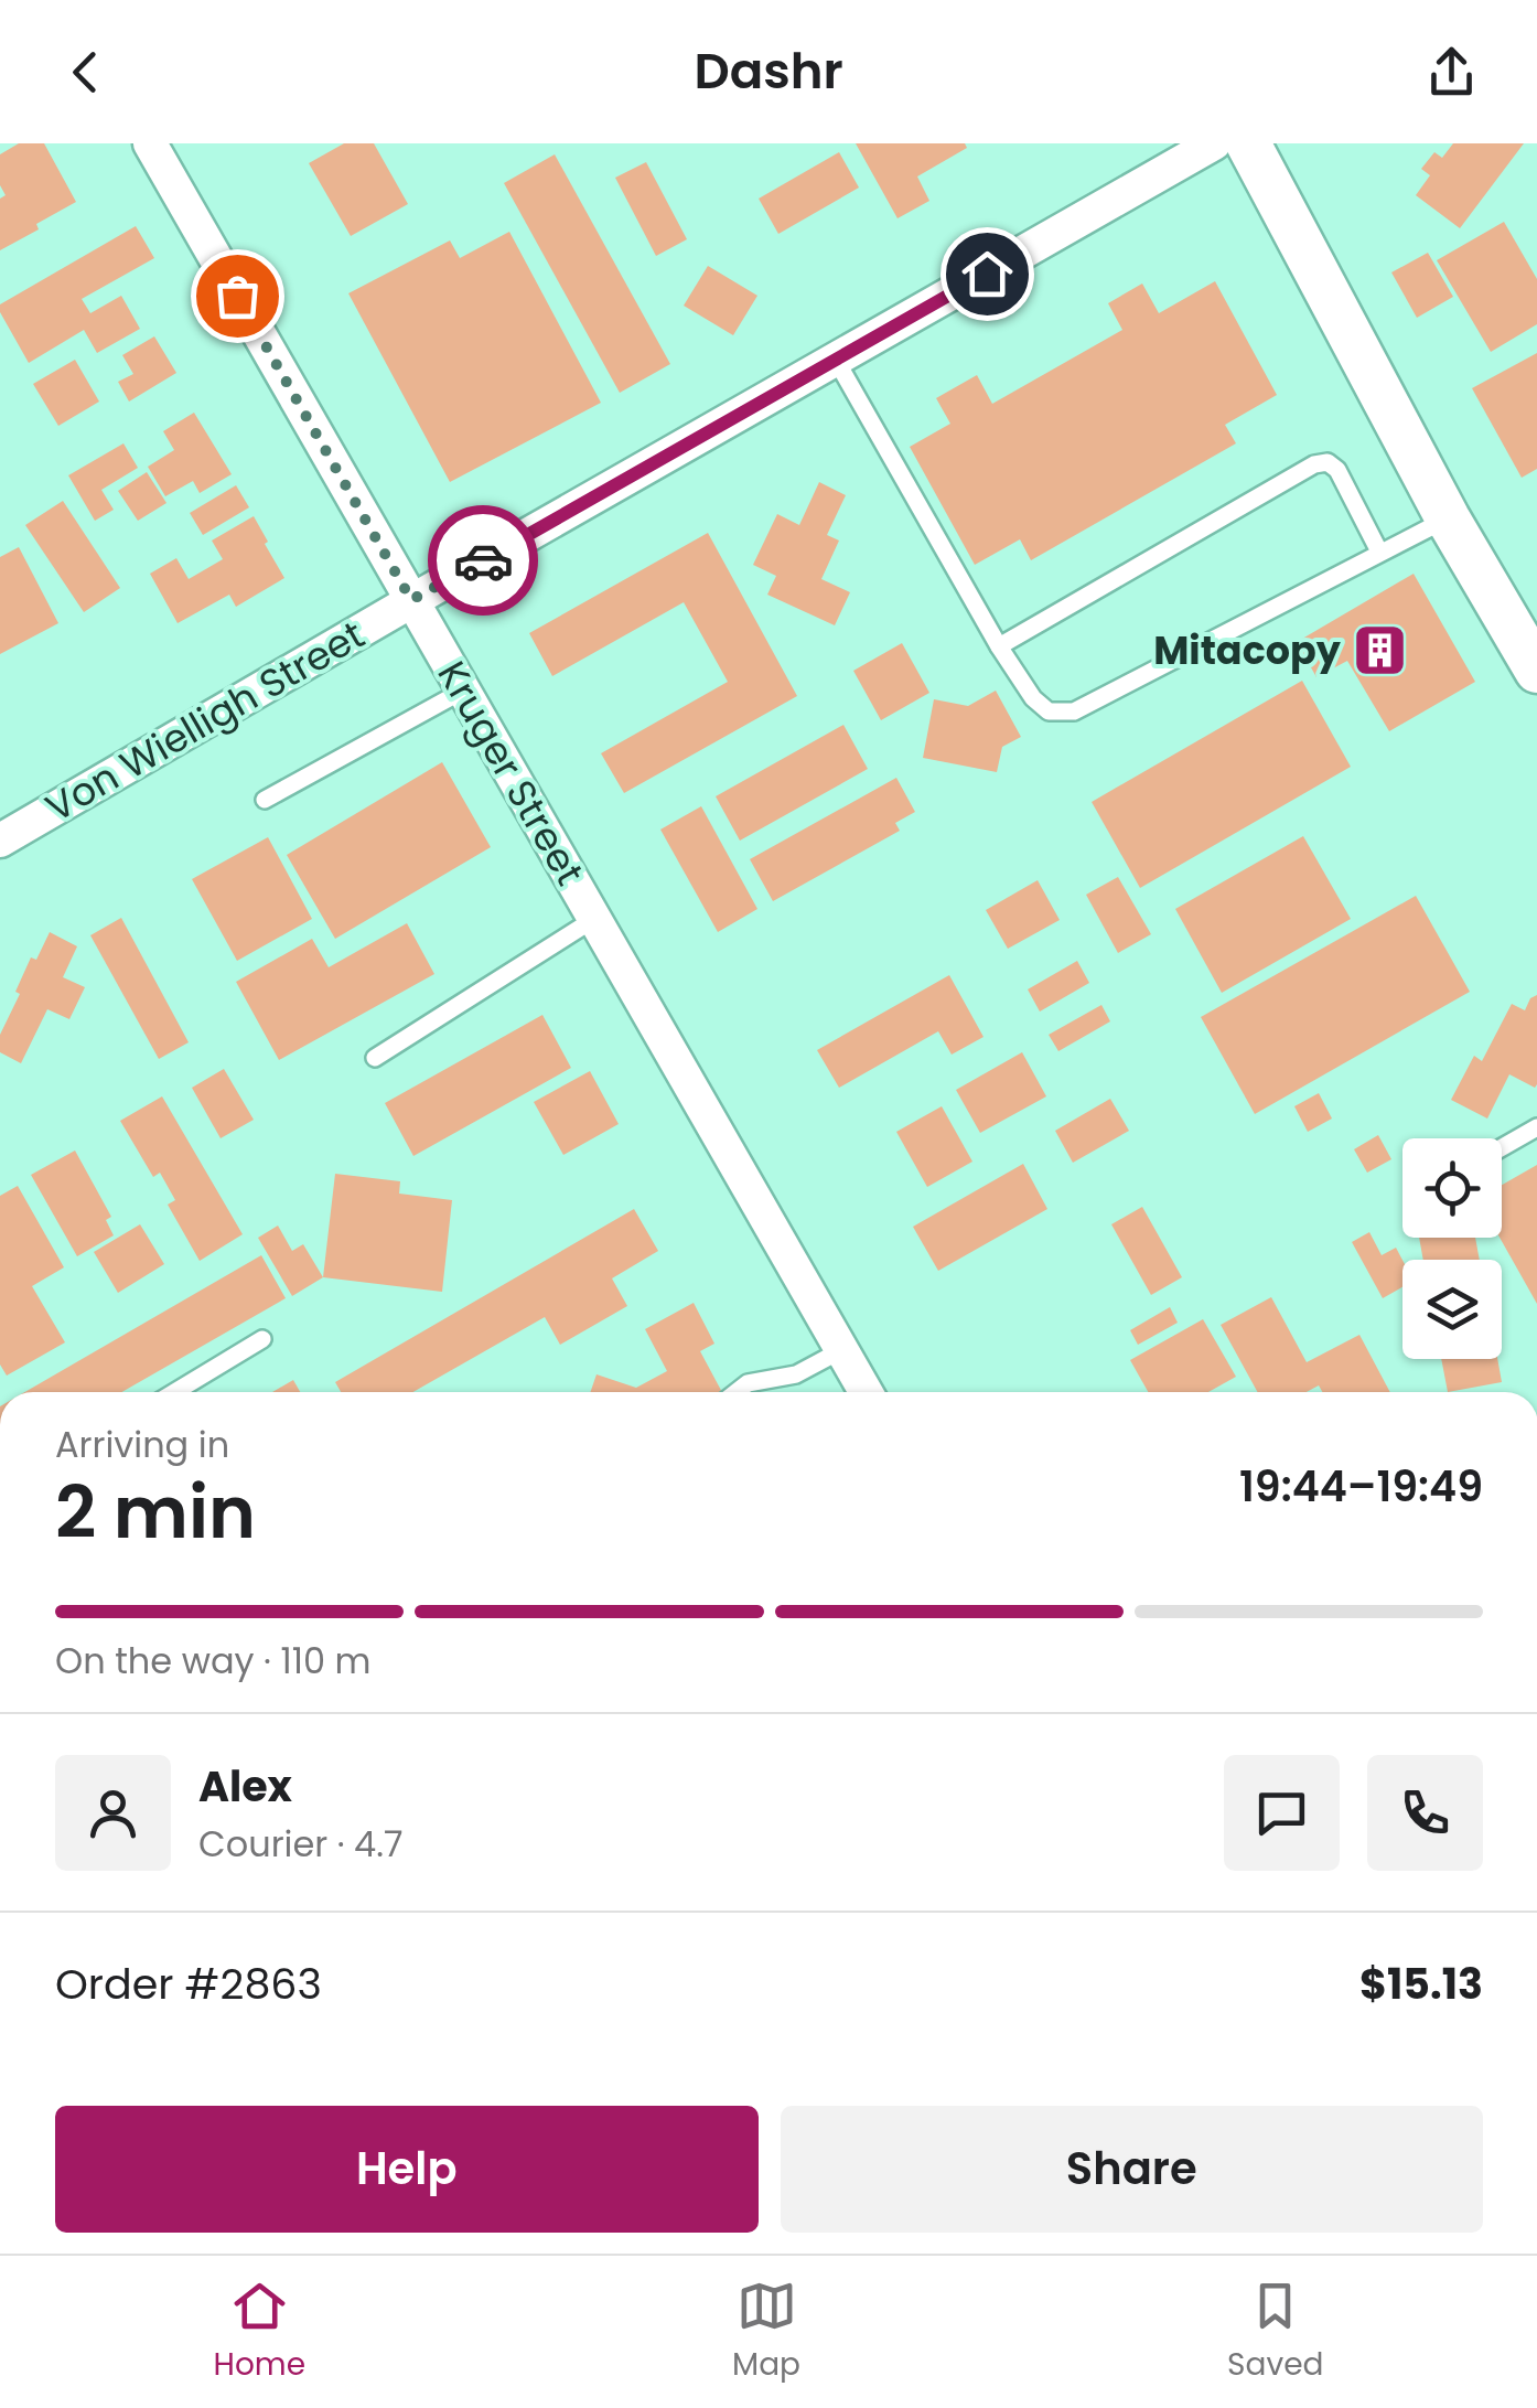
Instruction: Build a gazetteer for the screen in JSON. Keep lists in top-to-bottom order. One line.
{"streets":{"street":["Von Wielligh Street","Kruger Street"]},"crossings":[["Von Wielligh Street","Kruger Street"]],"places":{"building":["Mitacopy"]},"page":{"header":"Dashr","heading":["2 min","Arriving in","19:44–19:49"],"panel":["Alex","Courier · 4.7","Order #2863","$15.13"],"bar":"On the way · 110 m","buttons":["Help","Share"],"tabs":["Home","Map","Saved"]}}
